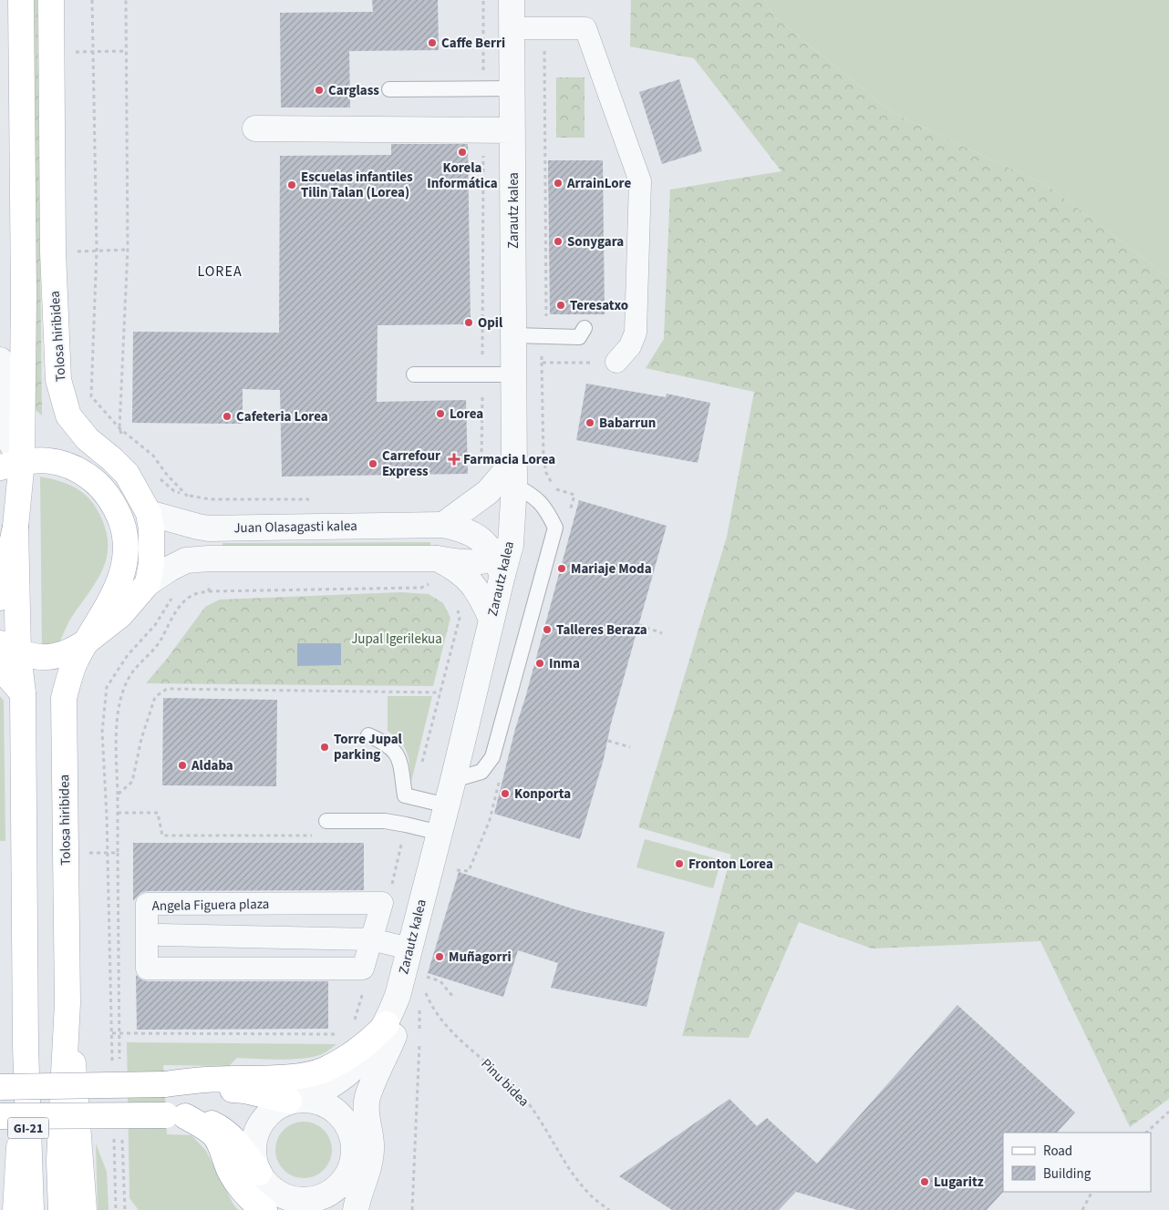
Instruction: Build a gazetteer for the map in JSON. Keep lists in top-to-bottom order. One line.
{"streets":{"main road":["Tolosa hiribidea","GI-21"],"street":["Zarautz kalea","Juan Olasagasti kalea","Angela Figuera plaza"],"path":["Pinu bidea"]},"crossings":[["Zarautz kalea","Juan Olasagasti kalea"],["Zarautz kalea","Pinu bidea"],["Tolosa hiribidea","Juan Olasagasti kalea"]],"districts":["LOREA"],"parks":["Jupal Igerilekua"],"places":{"other":["Caffe Berri","Carglass","Korela Informática","ArrainLore","Escuelas infantiles Tilin Talan (Lorea)","Sonygara","Teresatxo","Opil","Lorea","Cafeteria Lorea","Babarrun","Carrefour Express","Mariaje Moda","Talleres Beraza","Inma","Torre Jupal parking","Aldaba","Konporta","Fronton Lorea","Muñagorri","Lugaritz"],"health":["Farmacia Lorea"]},"legend":["Road","Building"]}
